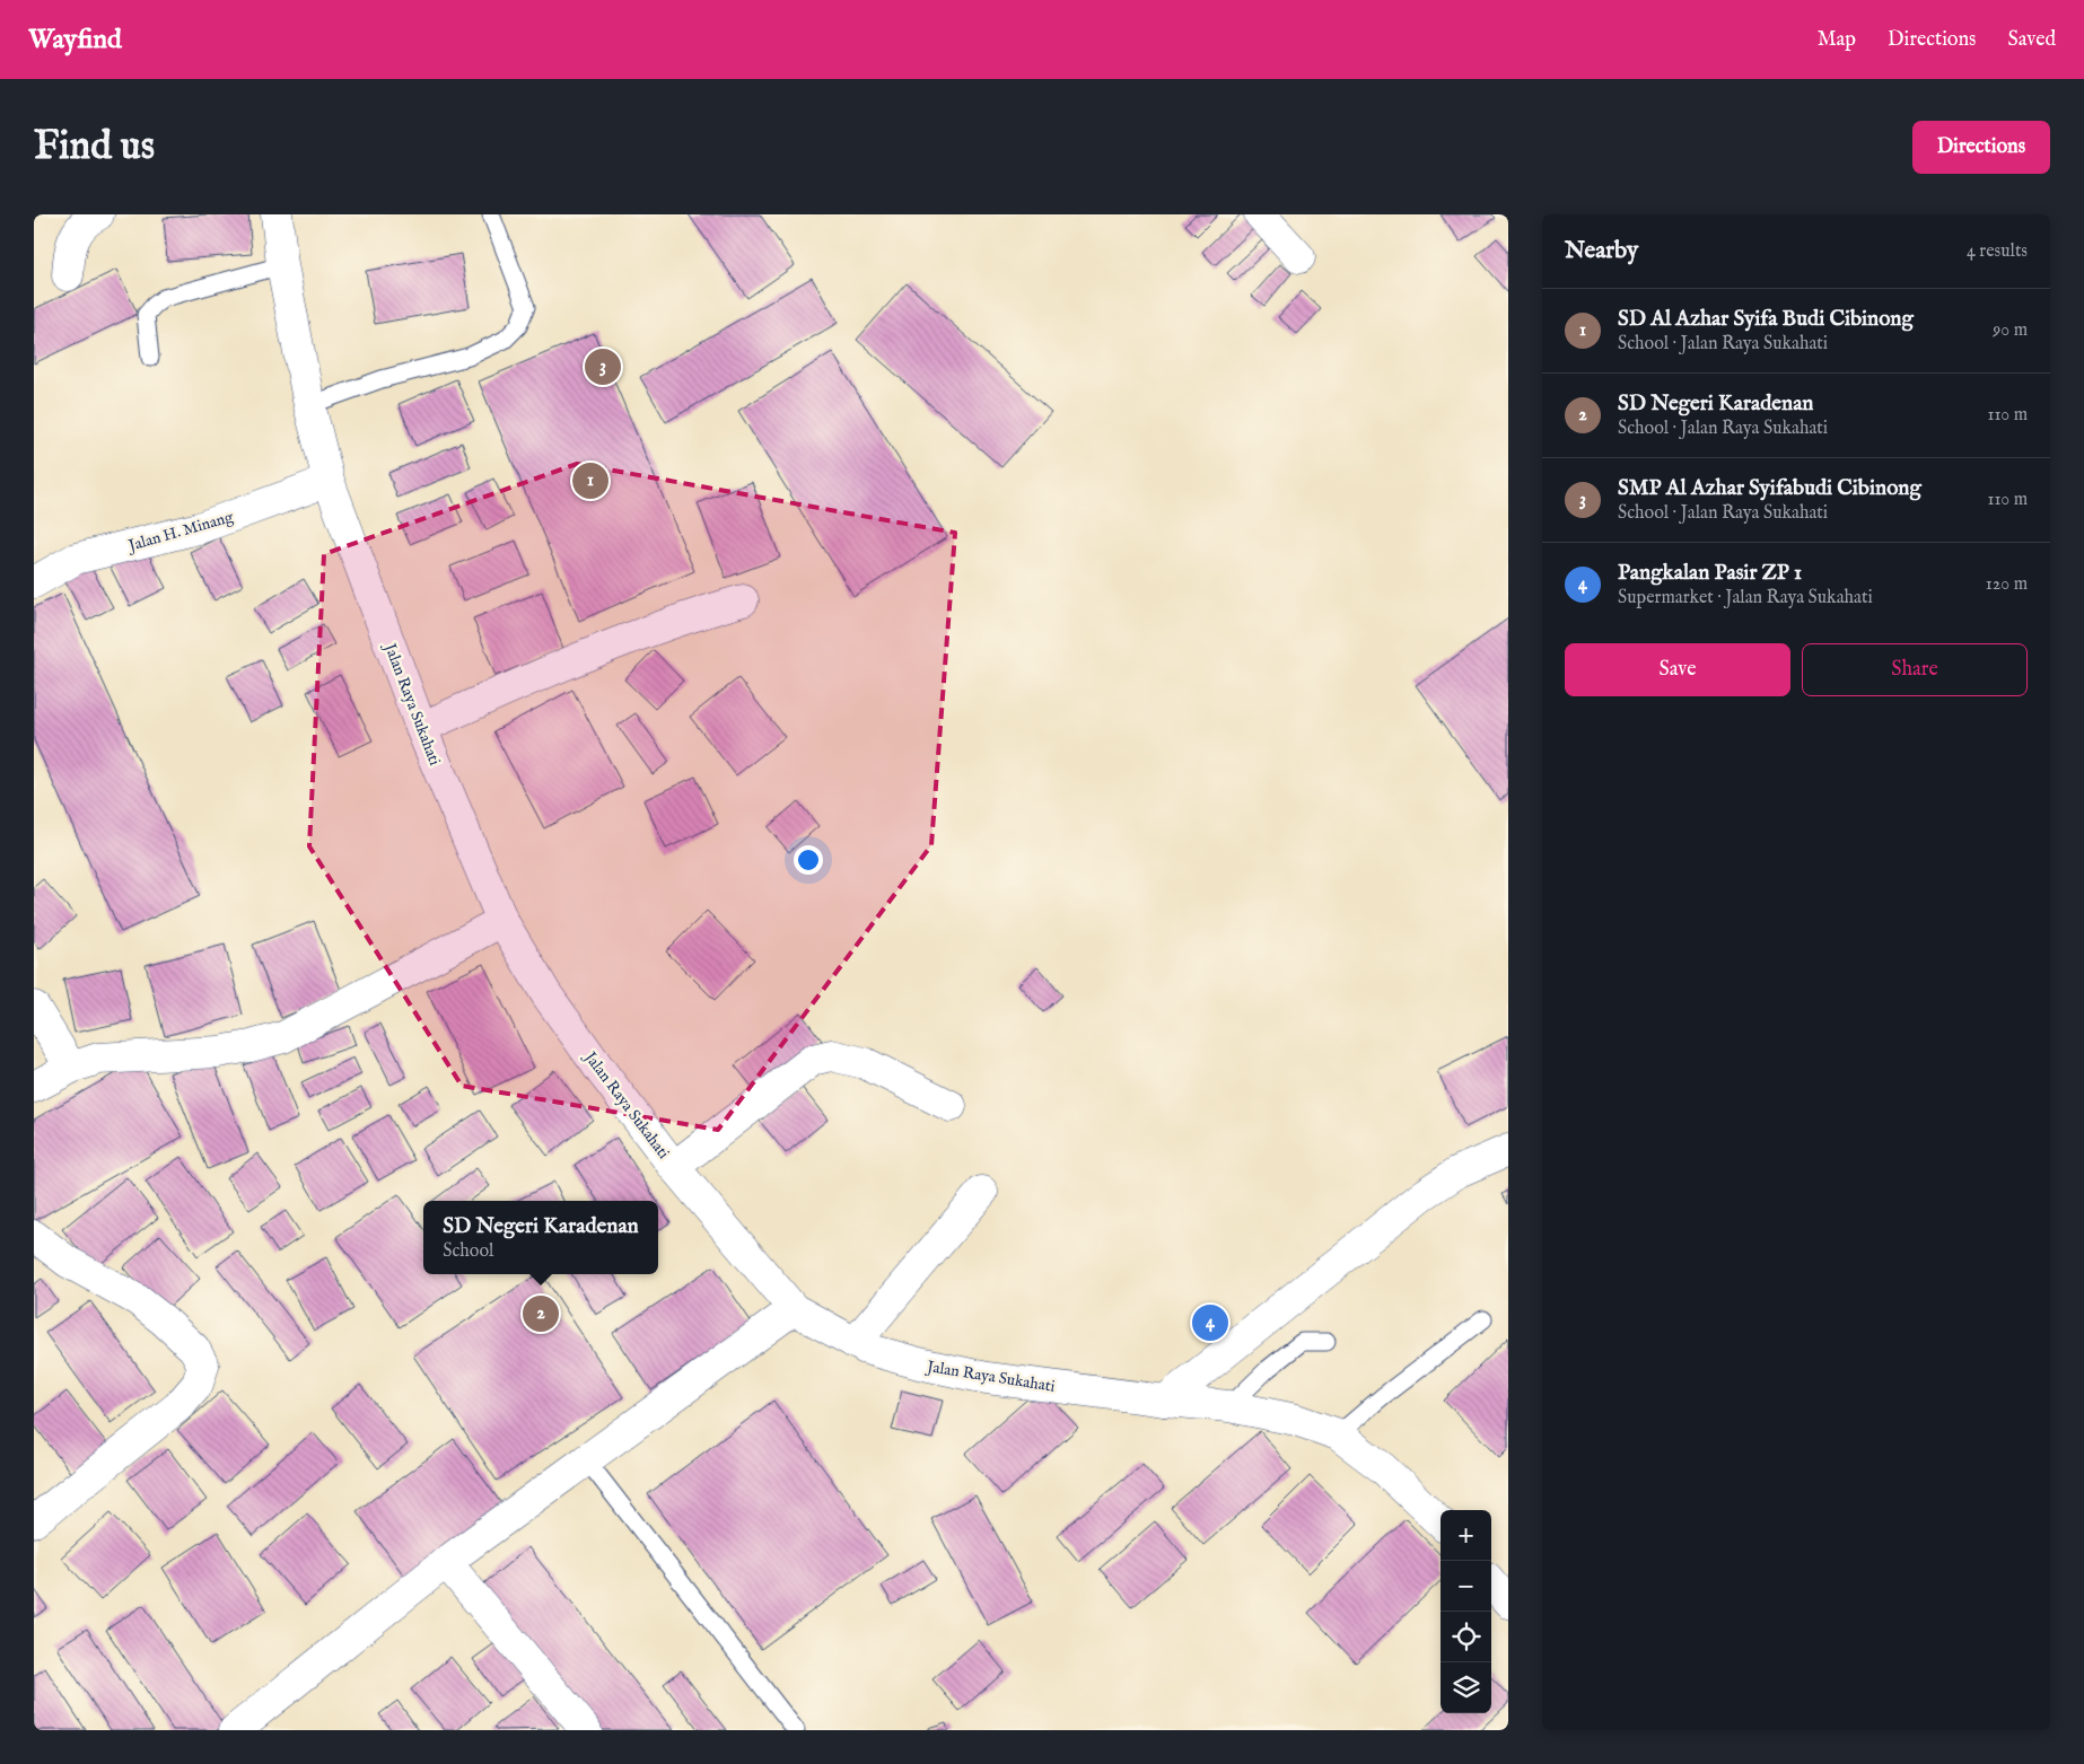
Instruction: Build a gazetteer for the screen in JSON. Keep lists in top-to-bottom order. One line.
{"streets":{"street":["Jalan H. Minang","Jalan Raya Sukahati"]},"crossings":[["Jalan H. Minang","Jalan Raya Sukahati"]],"page":{"header":"Wayfind","nav":["Map","Directions","Saved"],"buttons":["Directions",["Save","Share"]],"title":"Find us","heading":["Nearby","4 results"],"list":[{"mark":"1","name":"SD Al Azhar Syifa Budi Cibinong","note":"School · Jalan Raya Sukahati","value":"90 m"},{"mark":"2","name":"SD Negeri Karadenan","note":"School · Jalan Raya Sukahati","value":"110 m"},{"mark":"3","name":"SMP Al Azhar Syifabudi Cibinong","note":"School · Jalan Raya Sukahati","value":"110 m"},{"mark":"4","name":"Pangkalan Pasir ZP 1","note":"Supermarket · Jalan Raya Sukahati","value":"120 m"}],"pins":["3","1","2","4"],"popup":["SD Negeri Karadenan","School"],"map_buttons":["+","−"]}}
